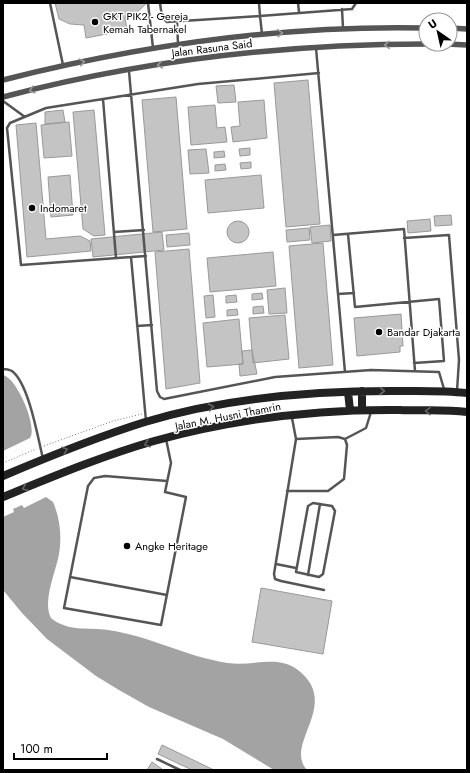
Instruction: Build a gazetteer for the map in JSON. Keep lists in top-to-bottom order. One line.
{"streets":{"main road":["Jalan M. Husni Thamrin"],"street":["Jalan Rasuna Said"]},"places":["GKT PIK2 - Gereja Kemah Tabernakel","Indomaret","Bandar Djakarta","Angke Heritage"],"scale_bar":"100 m","north":"top left"}
